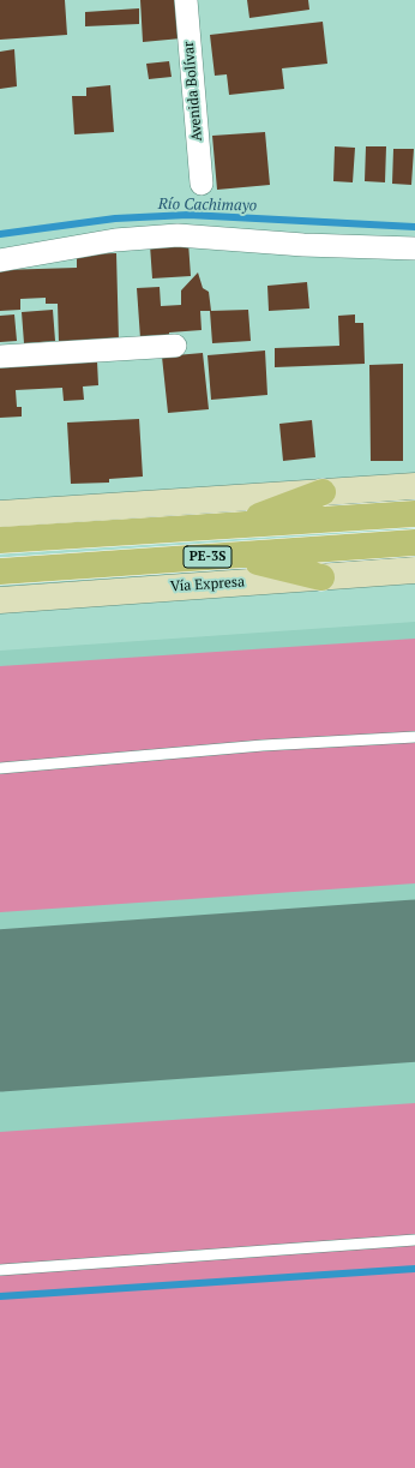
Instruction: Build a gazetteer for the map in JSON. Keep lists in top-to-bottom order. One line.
{"streets":{"main road":["PE-3S","Vía Expresa"],"street":["Avenida Bolívar"]},"water":["Río Cachimayo"]}
